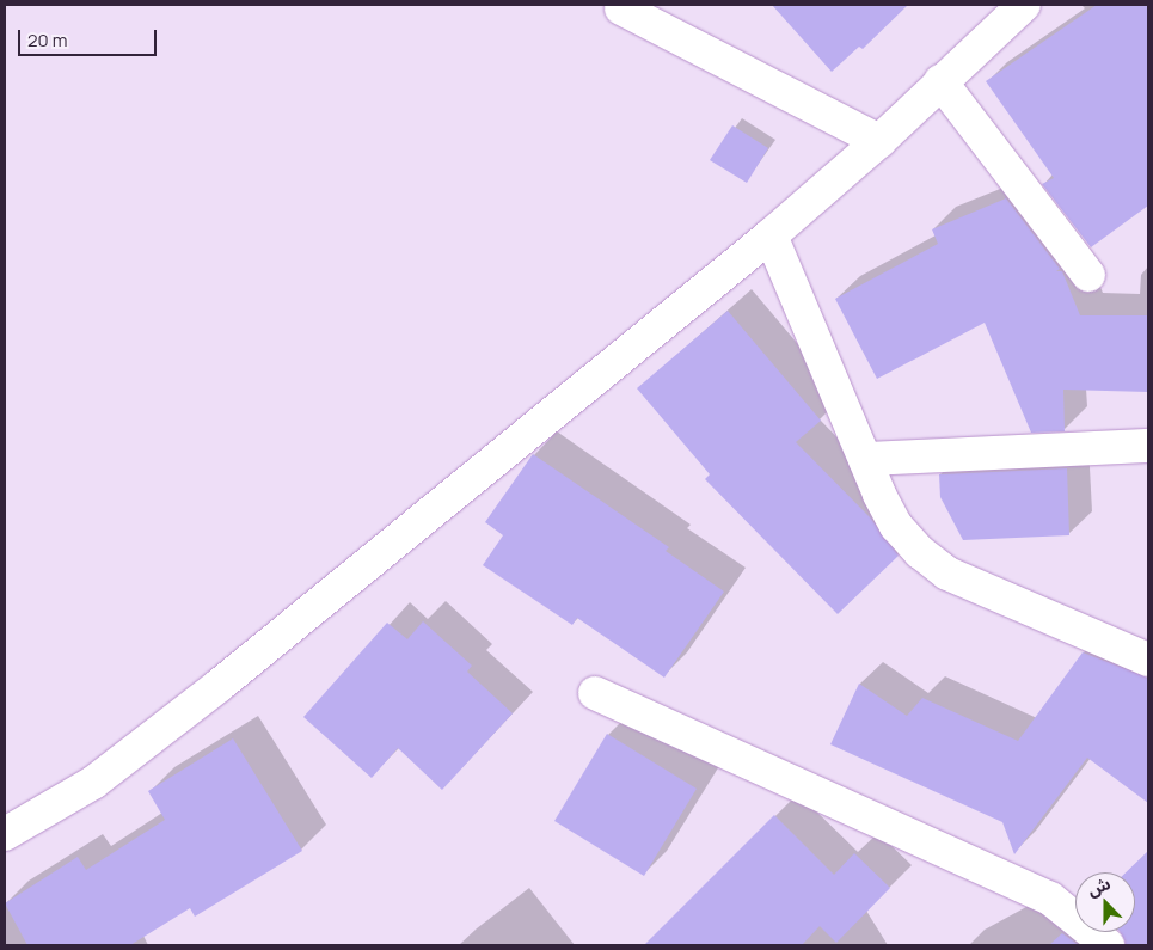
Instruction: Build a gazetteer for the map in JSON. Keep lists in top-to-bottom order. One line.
{"scale_bar":"20 m","north":"top"}
